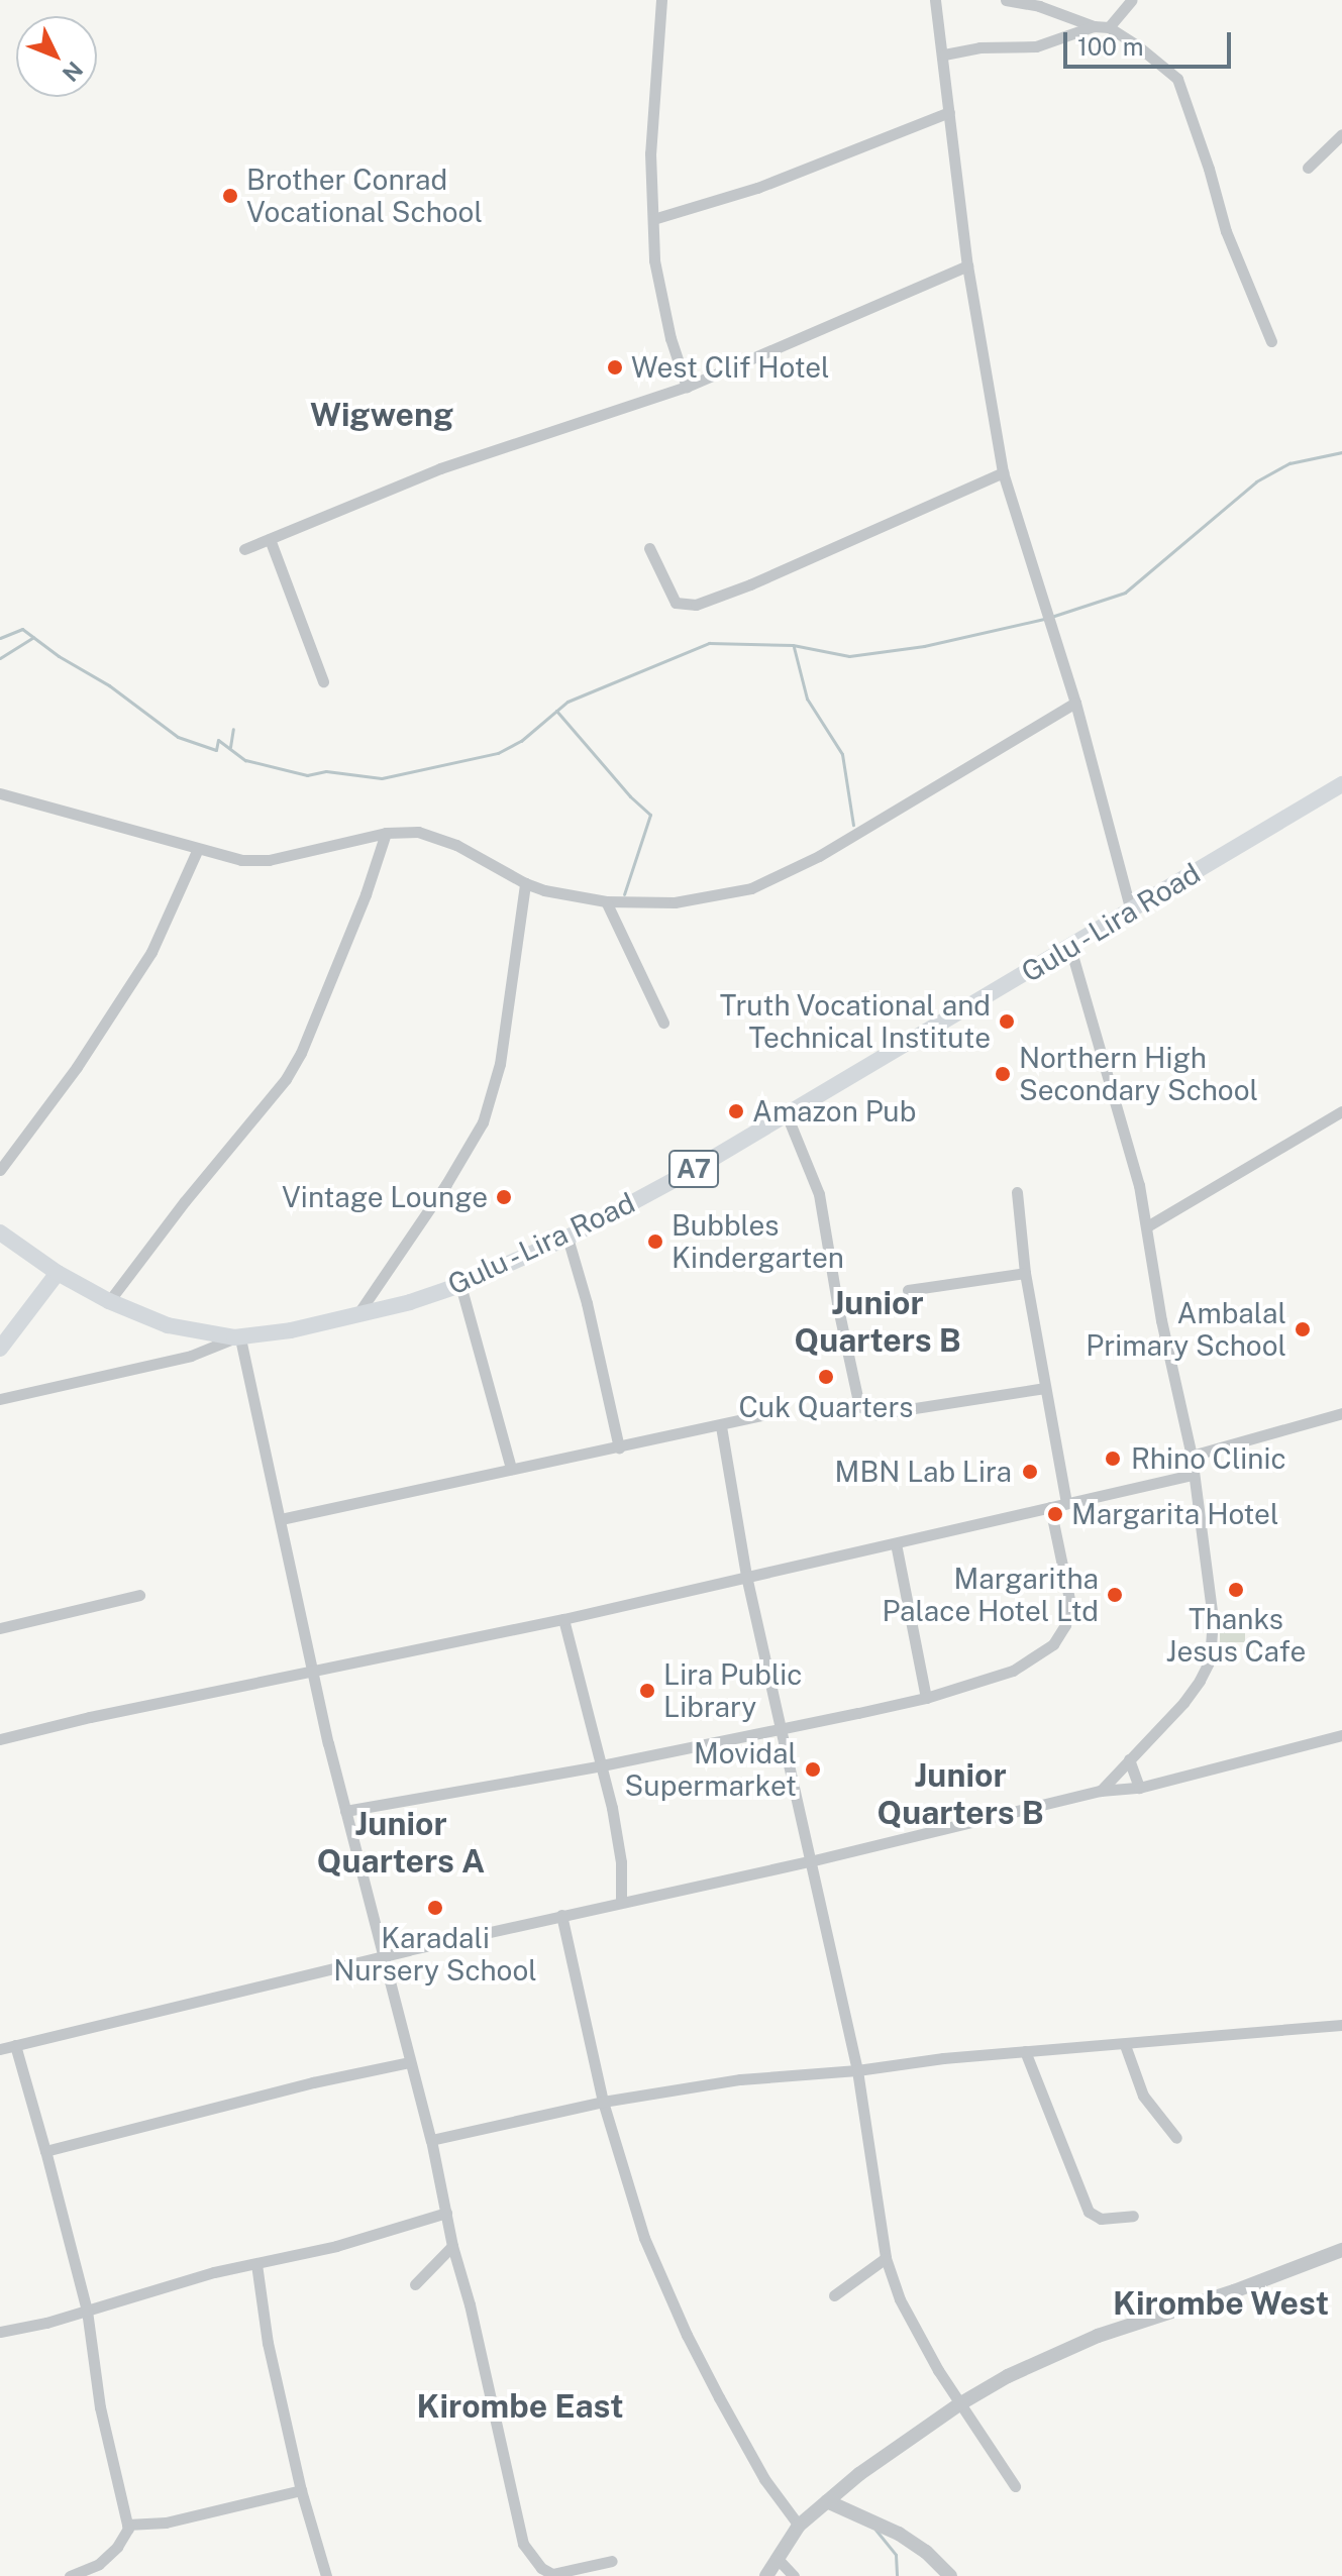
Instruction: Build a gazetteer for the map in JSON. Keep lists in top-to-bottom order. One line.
{"streets":{"main road":["Gulu - Lira Road","A7"]},"districts":["Wigweng","Junior Quarters B","Junior Quarters B","Junior Quarters A","Kirombe West","Kirombe East"],"places":["Brother Conrad Vocational School","West Clif Hotel","Truth Vocational and Technical Institute","Northern High Secondary School","Amazon Pub","Vintage Lounge","Bubbles Kindergarten","Ambalal Primary School","Cuk Quarters","Rhino Clinic","MBN Lab Lira","Margarita Hotel","Thanks Jesus Cafe","Margaritha Palace Hotel Ltd","Lira Public Library","Movidal Supermarket","Karadali Nursery School"],"scale_bar":"100 m","north":"bottom right"}
